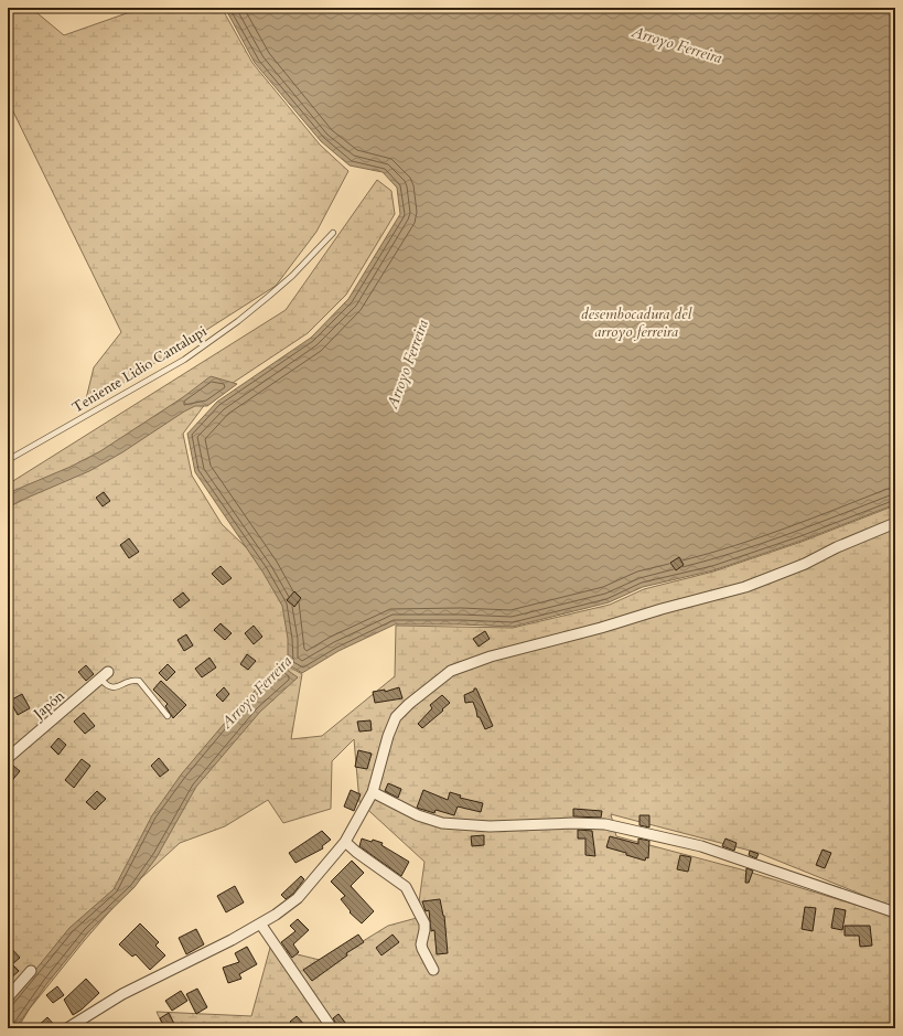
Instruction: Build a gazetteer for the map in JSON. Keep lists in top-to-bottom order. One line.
{"streets":{"street":["Japón"],"lane":["Teniente Lidio Cantalupi"]},"water":["Arroyo Ferreira","desembocadura del arroyo ferreira"]}
